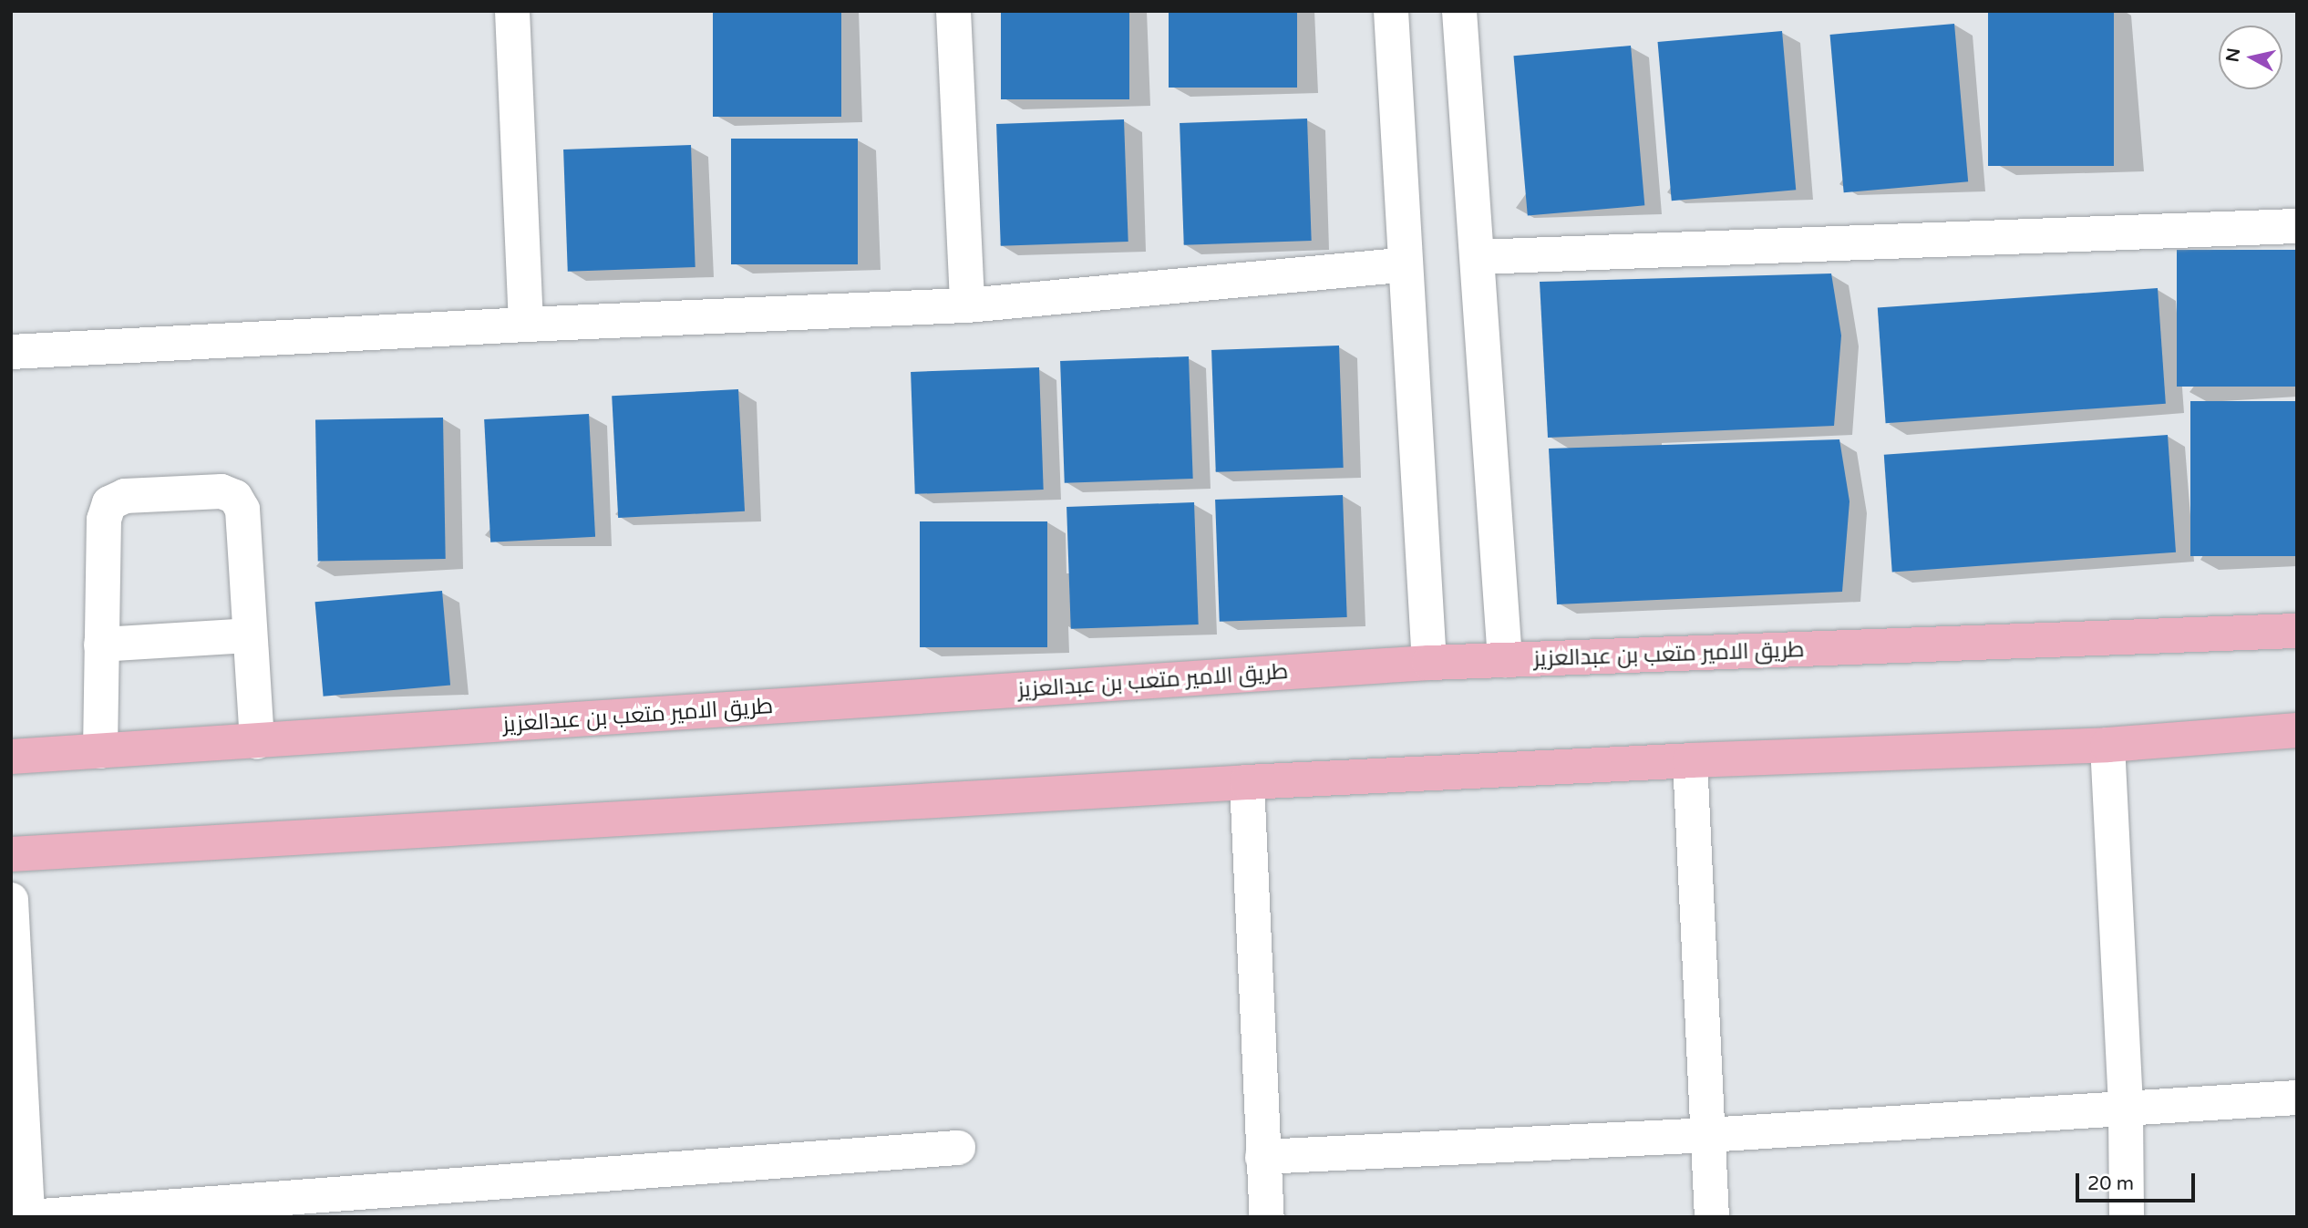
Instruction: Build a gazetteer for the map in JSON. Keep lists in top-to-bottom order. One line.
{"streets":{"main road":["طريق الامير متعب بن عبدالعزيز"]},"scale_bar":"20 m","north":"left"}
